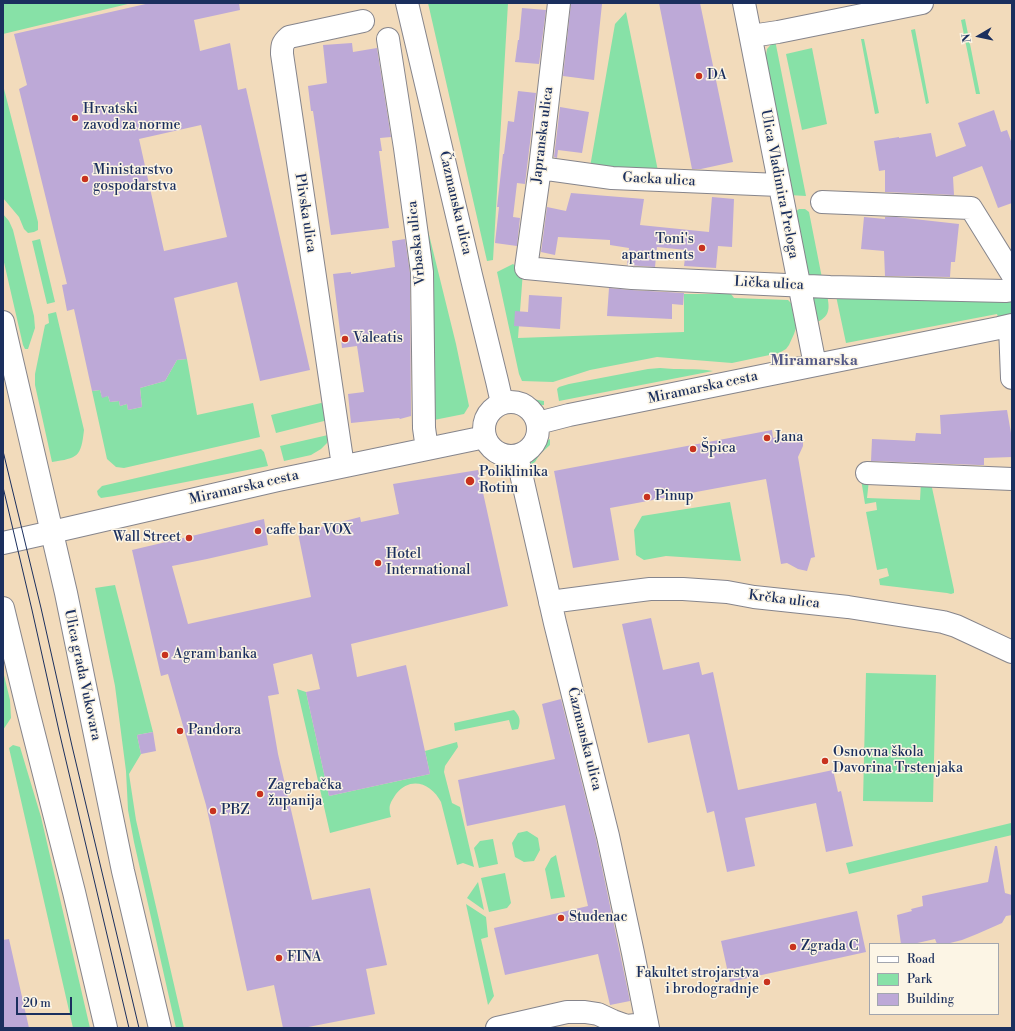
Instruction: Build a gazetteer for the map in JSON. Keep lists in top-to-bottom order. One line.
{"streets":{"street":["Japranska ulica","Gacka ulica","Ulica Vladimira Preloga","Čazmanska ulica","Plivska ulica","Vrbaska ulica","Lička ulica","Miramarska cesta","Krčka ulica","Ulica grada Vukovara"]},"crossings":[["Japranska ulica","Gacka ulica"],["Japranska ulica","Lička ulica"],["Gacka ulica","Ulica Vladimira Preloga"],["Ulica Vladimira Preloga","Lička ulica"],["Ulica Vladimira Preloga","Miramarska cesta"],["Čazmanska ulica","Miramarska cesta"],["Čazmanska ulica","Krčka ulica"],["Plivska ulica","Miramarska cesta"],["Vrbaska ulica","Miramarska cesta"],["Miramarska cesta","Ulica grada Vukovara"]],"districts":["Miramarska"],"places":["DA","Hrvatski zavod za norme","Ministarstvo gospodarstva","Toni's apartments","Valeatis","Jana","Špica","Poliklinika Rotim","Pinup","caffe bar VOX","Wall Street","Hotel International","Agram banka","Pandora","Osnovna škola Davorina Trstenjaka","Zagrebačka županija","PBZ","Studenac","Zgrada C","FINA","Fakultet strojarstva i brodogradnje"],"legend":["Road","Park","Building"],"scale_bar":"20 m","north":"left"}
